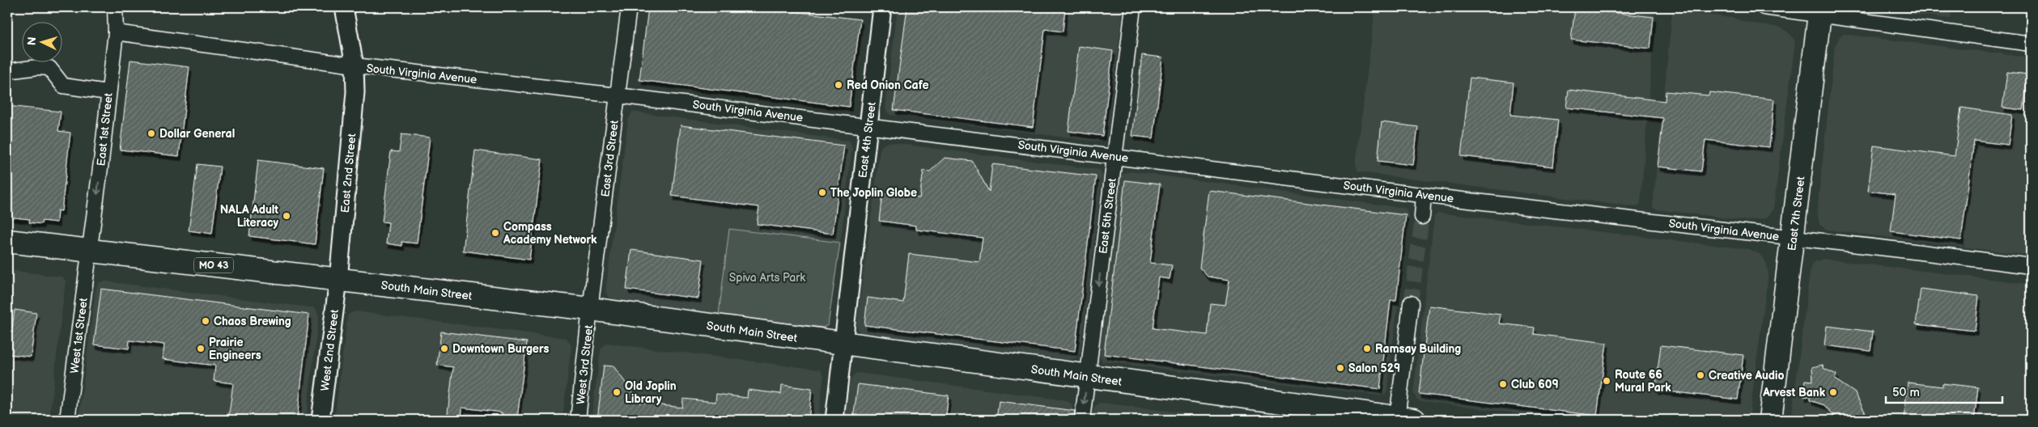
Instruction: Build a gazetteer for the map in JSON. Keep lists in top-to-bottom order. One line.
{"streets":{"main road":["East 7th Street","MO 43","South Main Street"],"street":["South Virginia Avenue","East 1st Street","East 4th Street","East 3rd Street","East 2nd Street","East 5th Street","West 1st Street","West 2nd Street","West 3rd Street"]},"crossings":[["South Virginia Avenue","East 1st Street"],["South Virginia Avenue","East 4th Street"],["South Virginia Avenue","East 3rd Street"],["South Virginia Avenue","East 2nd Street"],["South Virginia Avenue","East 7th Street"],["South Virginia Avenue","East 5th Street"],["East 1st Street","MO 43"],["East 1st Street","South Main Street"],["East 1st Street","West 1st Street"],["East 4th Street","South Main Street"],["East 3rd Street","South Main Street"],["East 3rd Street","West 3rd Street"],["East 2nd Street","South Main Street"],["East 2nd Street","West 2nd Street"],["East 5th Street","South Main Street"],["MO 43","South Main Street"],["MO 43","West 1st Street"],["South Main Street","West 1st Street"],["South Main Street","West 2nd Street"],["South Main Street","West 3rd Street"]],"one_way":["East 1st Street","East 5th Street"],"parks":["Spiva Arts Park"],"places":["Red Onion Cafe","Dollar General","The Joplin Globe","NALA Adult Literacy","Compass Academy Network","Chaos Brewing","Prairie Engineers","Downtown Burgers","Ramsay Building","Salon 529","Creative Audio","Route 66 Mural Park","Club 609","Old Joplin Library","Arvest Bank"],"scale_bar":"50 m","north":"left"}
